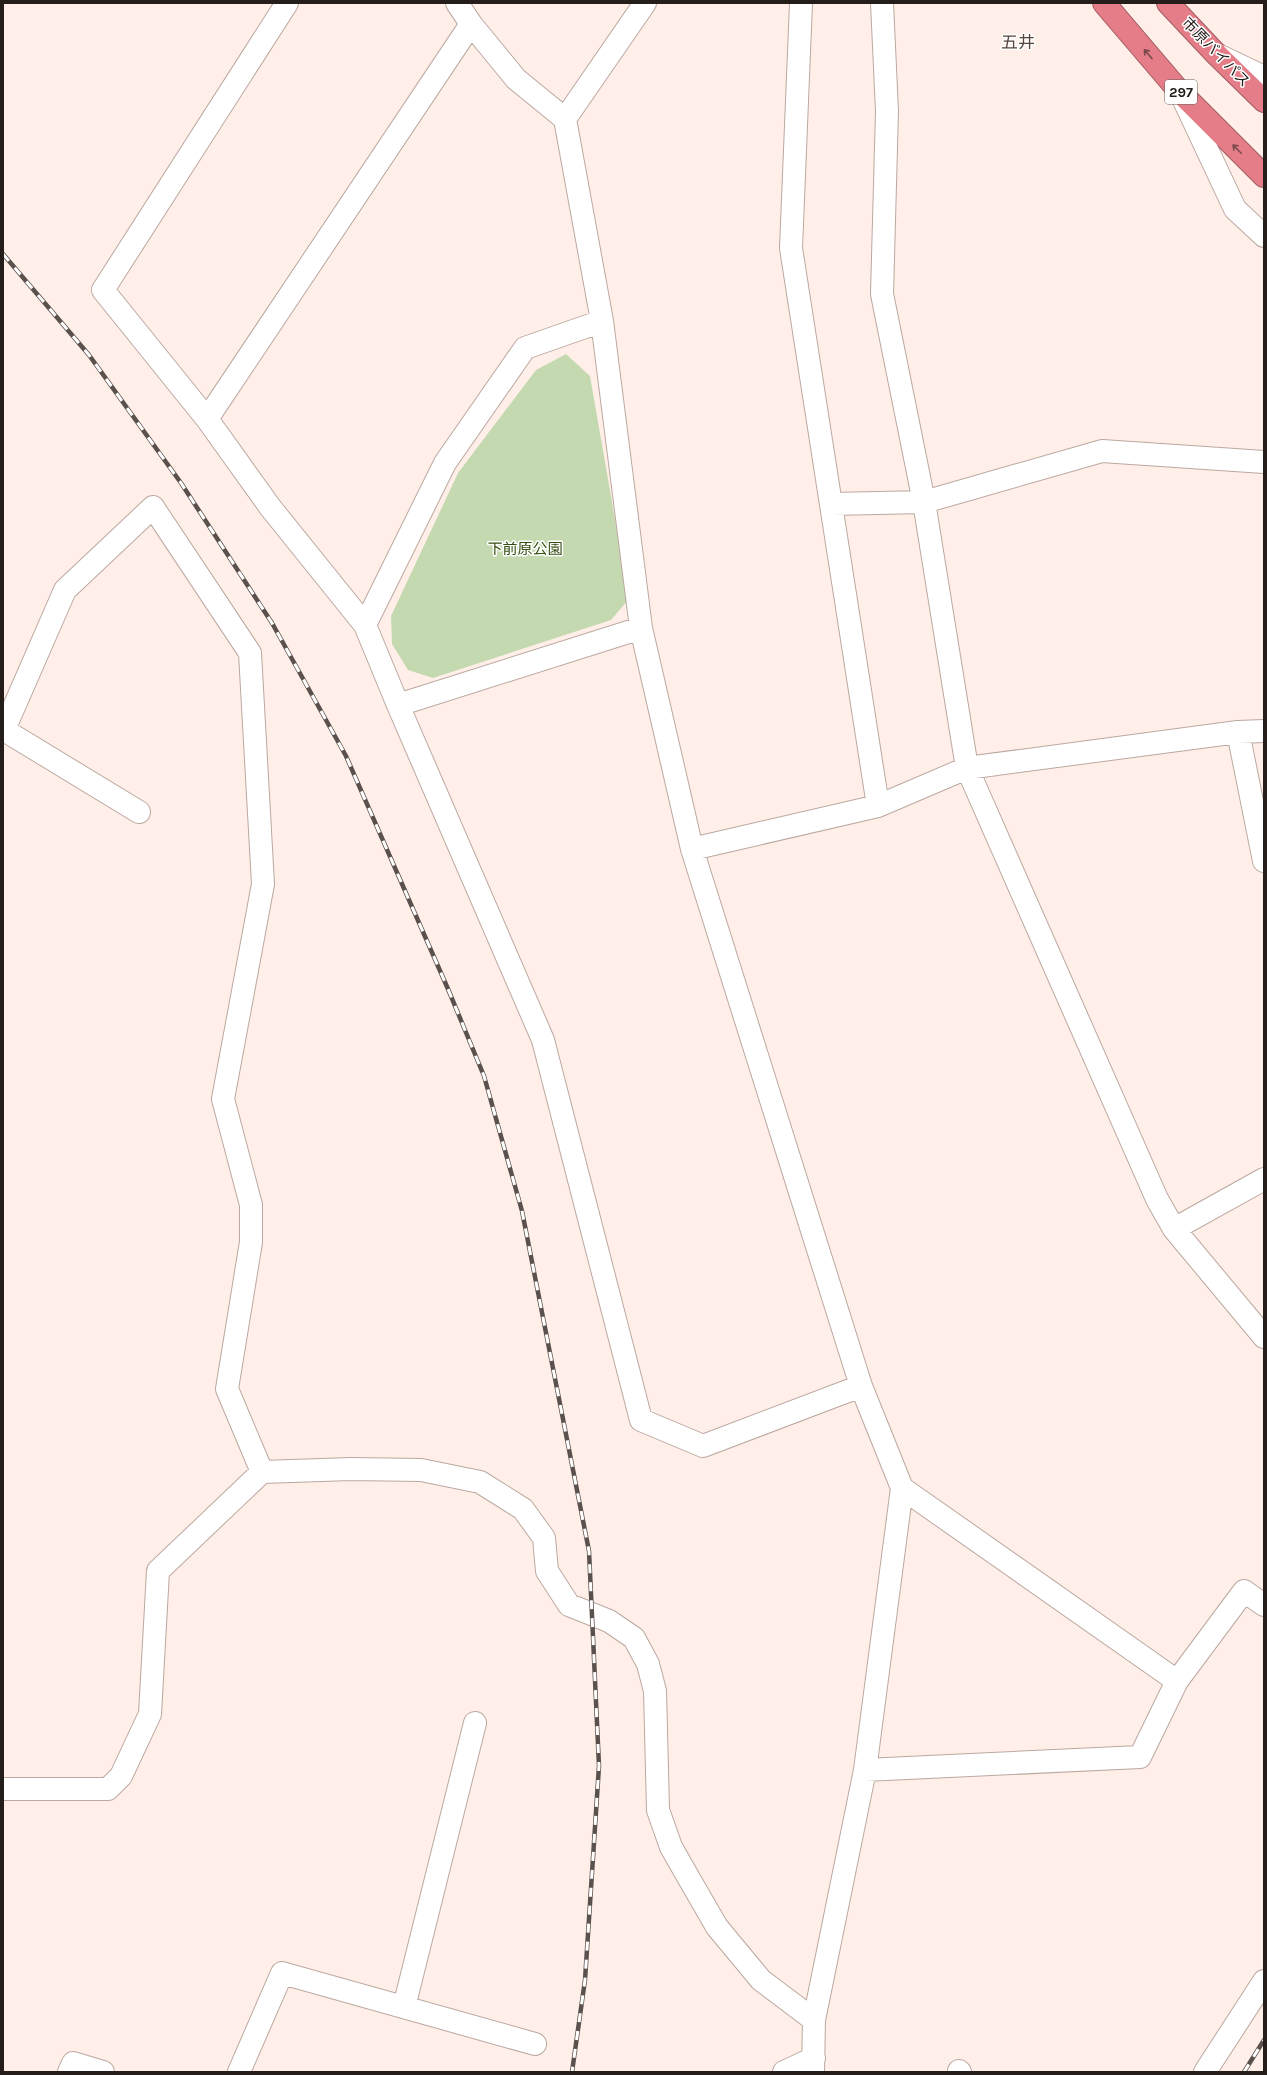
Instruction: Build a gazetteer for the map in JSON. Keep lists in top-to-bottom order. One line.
{"streets":{"highway":["市原バイパス","297"]},"districts":["五井"],"parks":["下前原公園"]}
